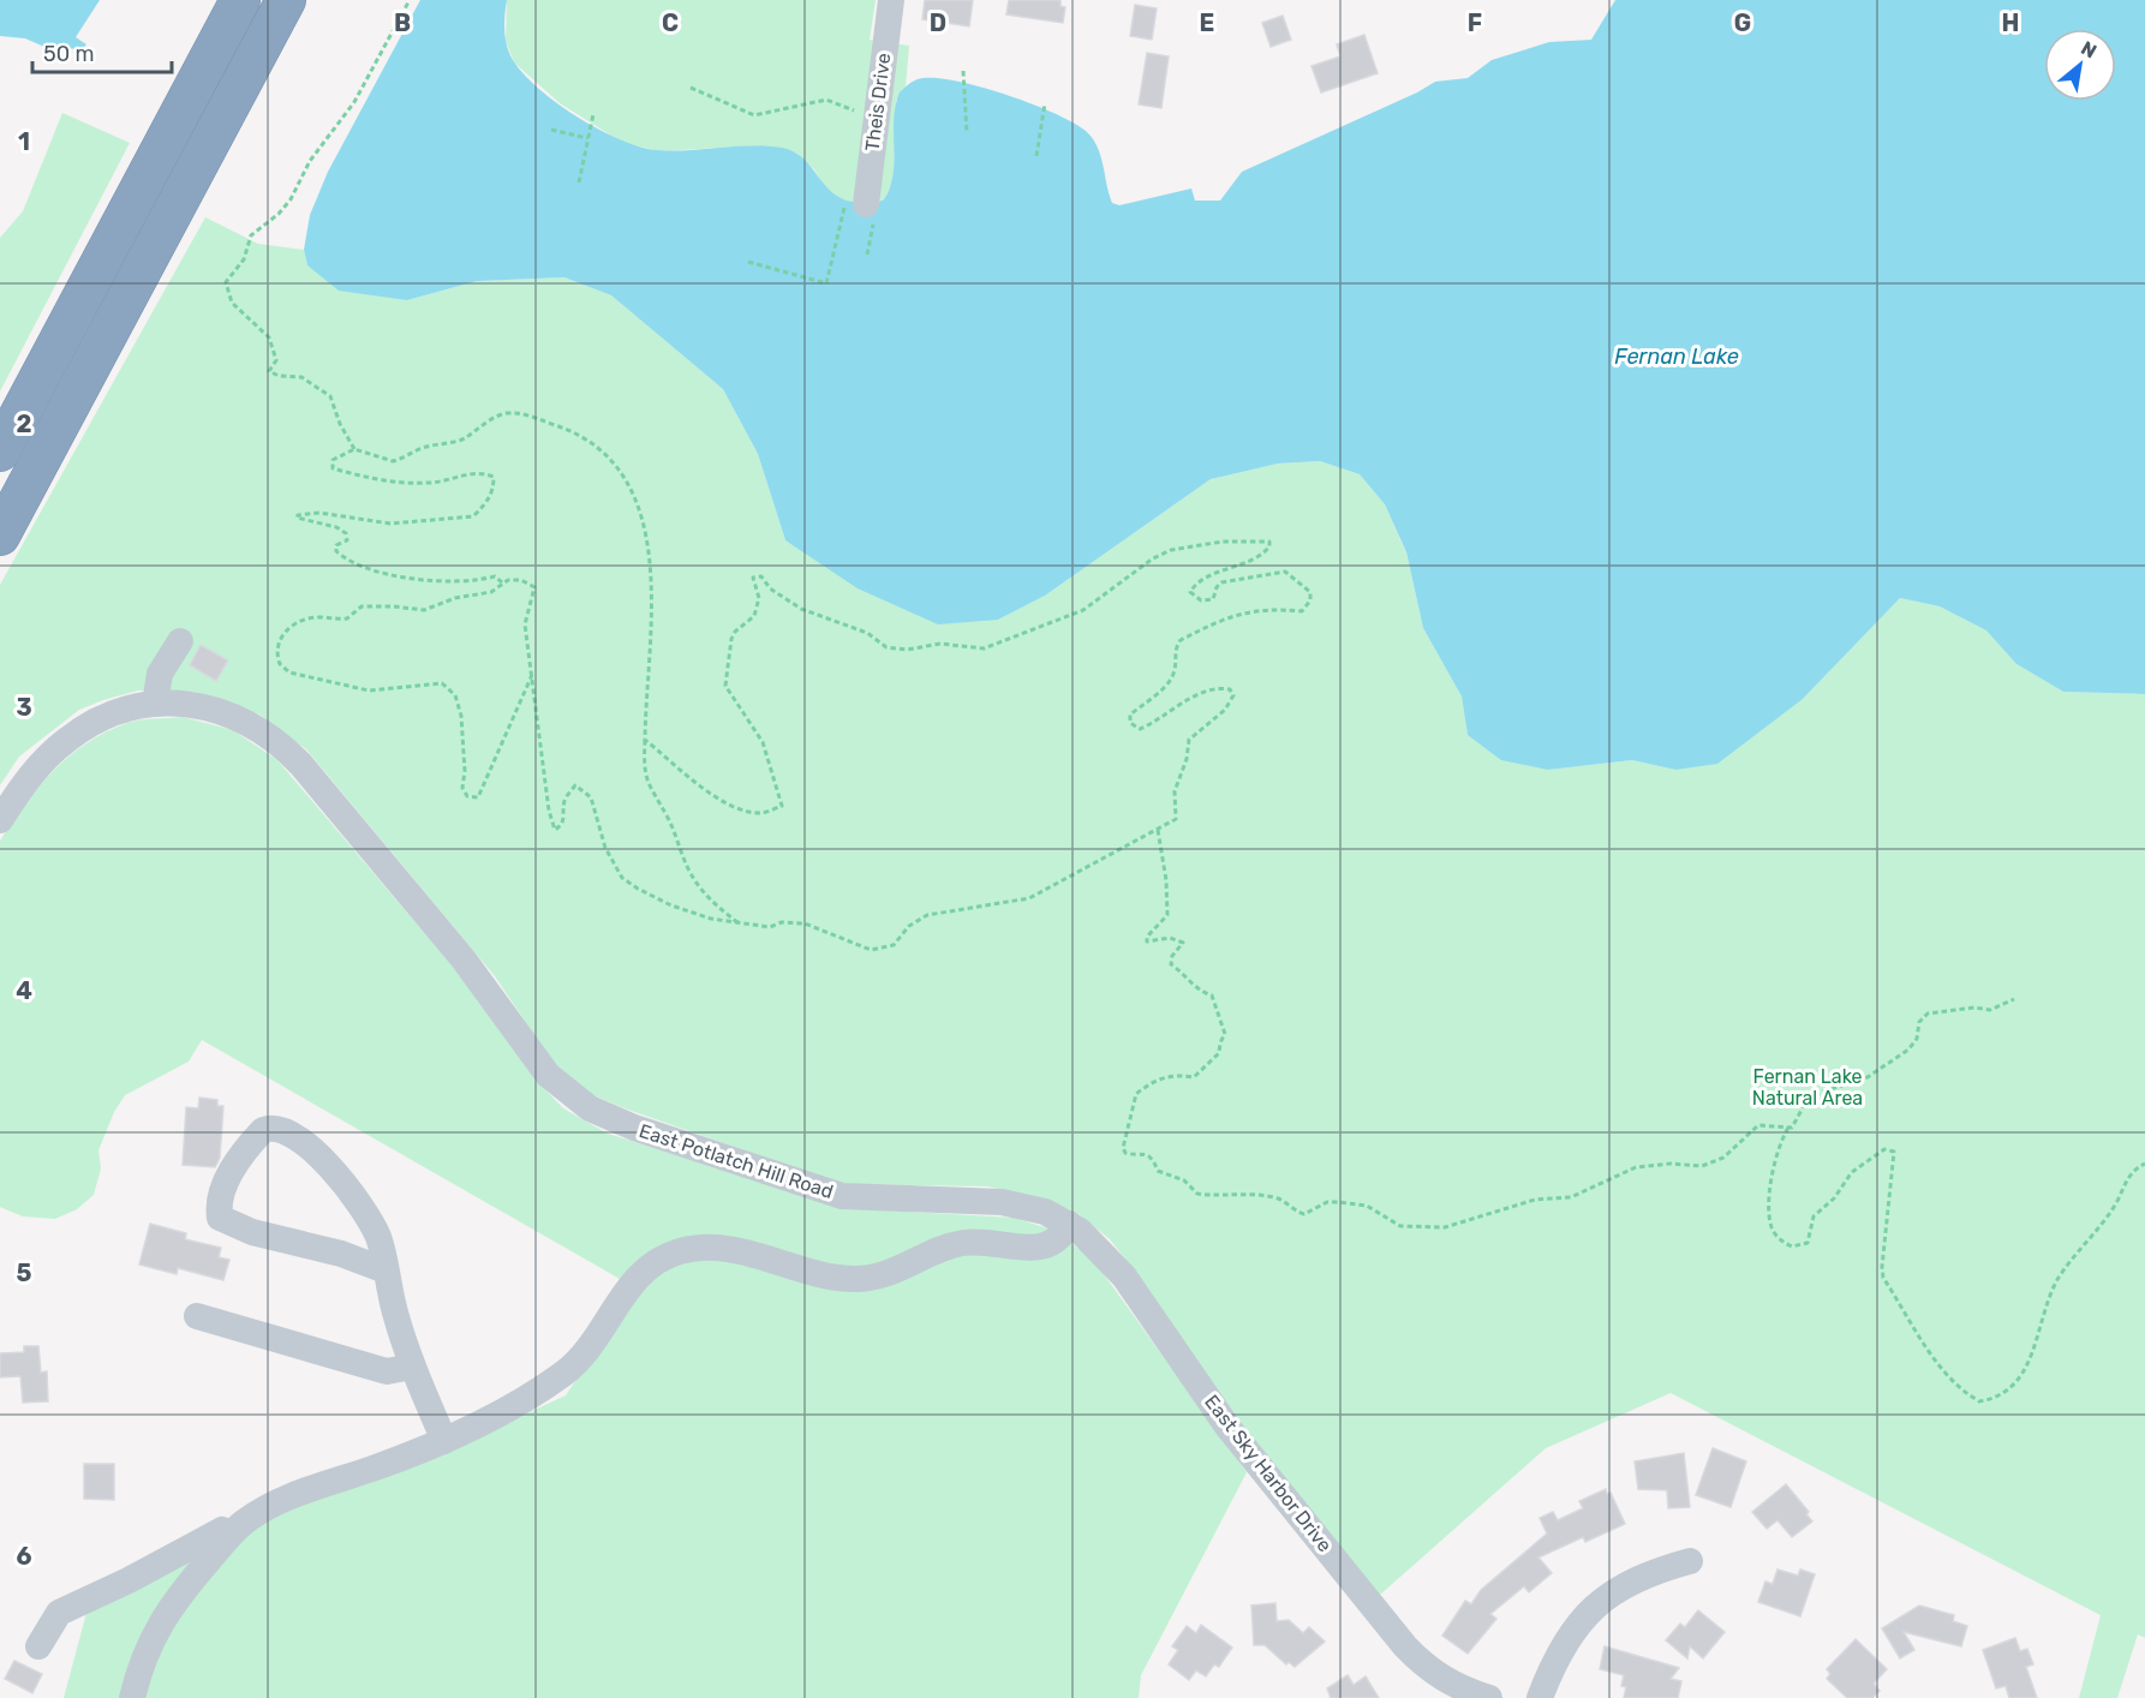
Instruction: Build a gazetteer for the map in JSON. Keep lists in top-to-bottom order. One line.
{"streets":{"street":["Theis Drive","East Potlatch Hill Road","East Sky Harbor Drive"]},"crossings":[["East Potlatch Hill Road","East Sky Harbor Drive"]],"water":["Fernan Lake"],"parks":["Fernan Lake Natural Area"],"scale_bar":"50 m","north":"top right","grid":{"columns":["B","C","D","E","F","G","H"],"rows":["1","2","3","4","5","6"]}}
